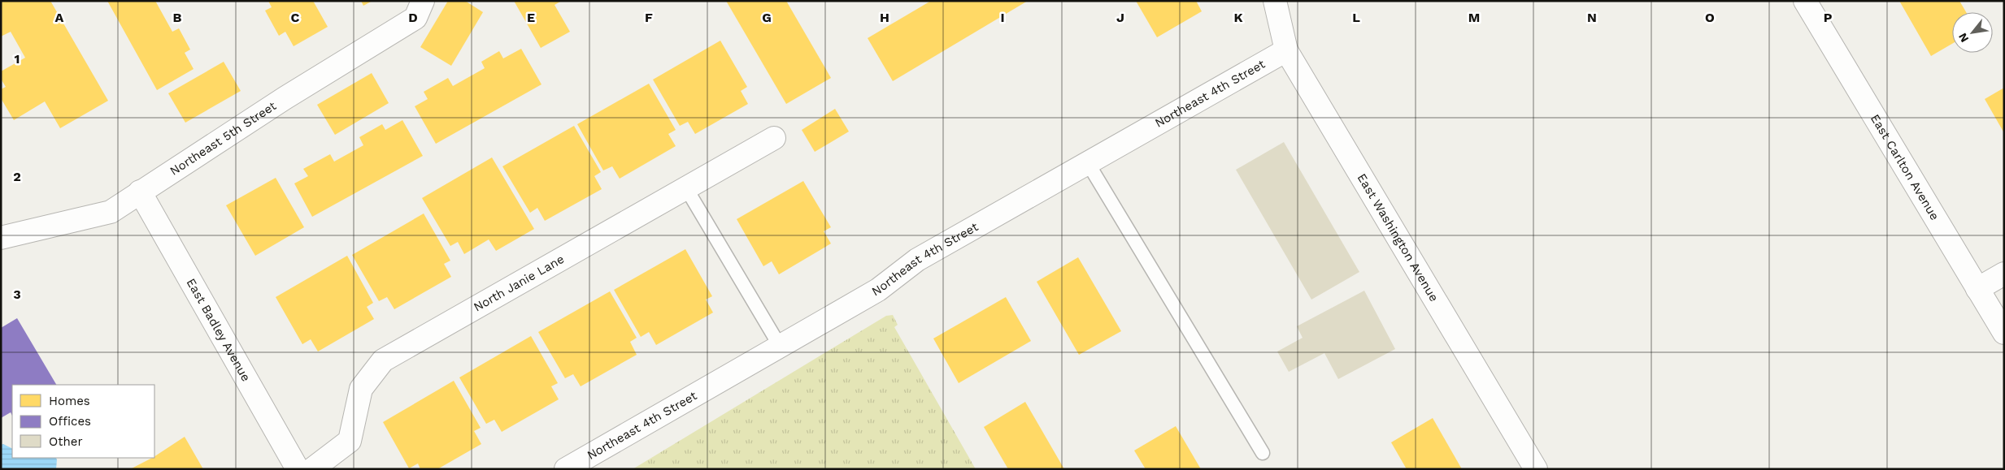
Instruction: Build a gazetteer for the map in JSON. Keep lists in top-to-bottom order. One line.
{"streets":{"street":["Northeast 4th Street","Northeast 5th Street","East Carlton Avenue","East Washington Avenue","North Janie Lane","East Badley Avenue"]},"crossings":[["Northeast 4th Street","East Washington Avenue"],["Northeast 5th Street","East Badley Avenue"]],"legend":["Homes","Offices","Other"],"north":"bottom left","grid":{"columns":["A","B","C","D","E","F","G","H","I","J","K","L","M","N","O","P"],"rows":["1","2","3"]}}
